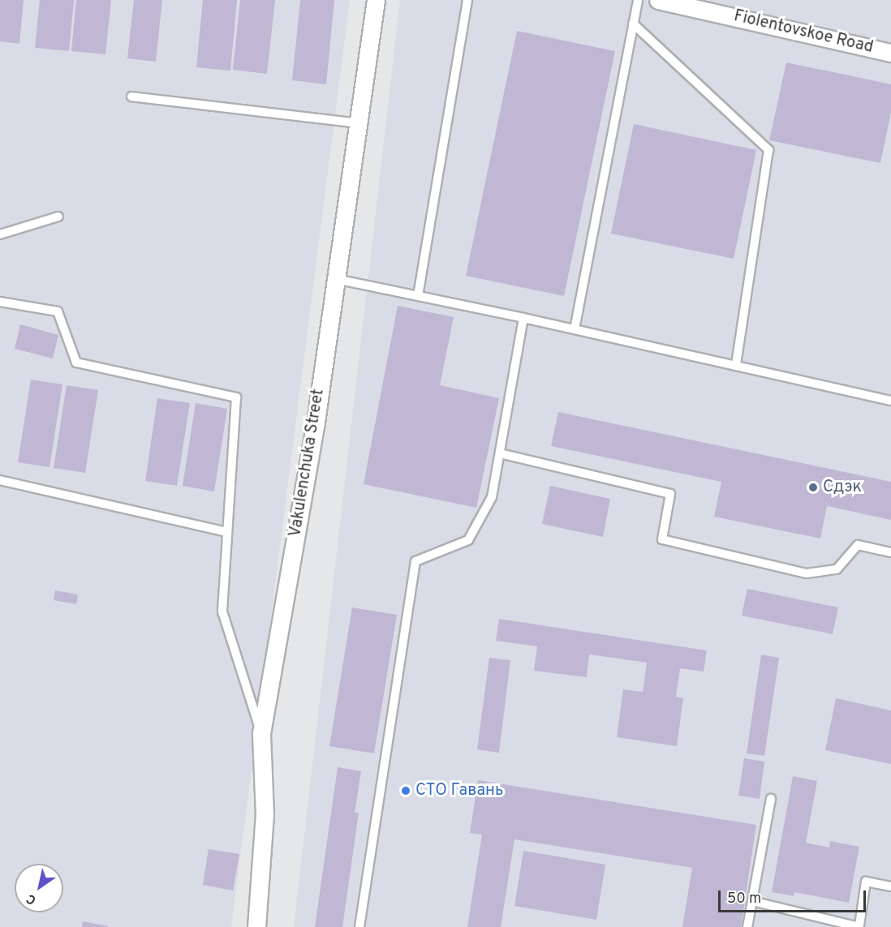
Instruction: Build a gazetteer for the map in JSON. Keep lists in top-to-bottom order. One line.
{"streets":{"street":["Fiolentovskoe Road","Vakulenchuka Street"]},"places":["Сдэк","СТО Гавань"],"scale_bar":"50 m","north":"bottom left"}
